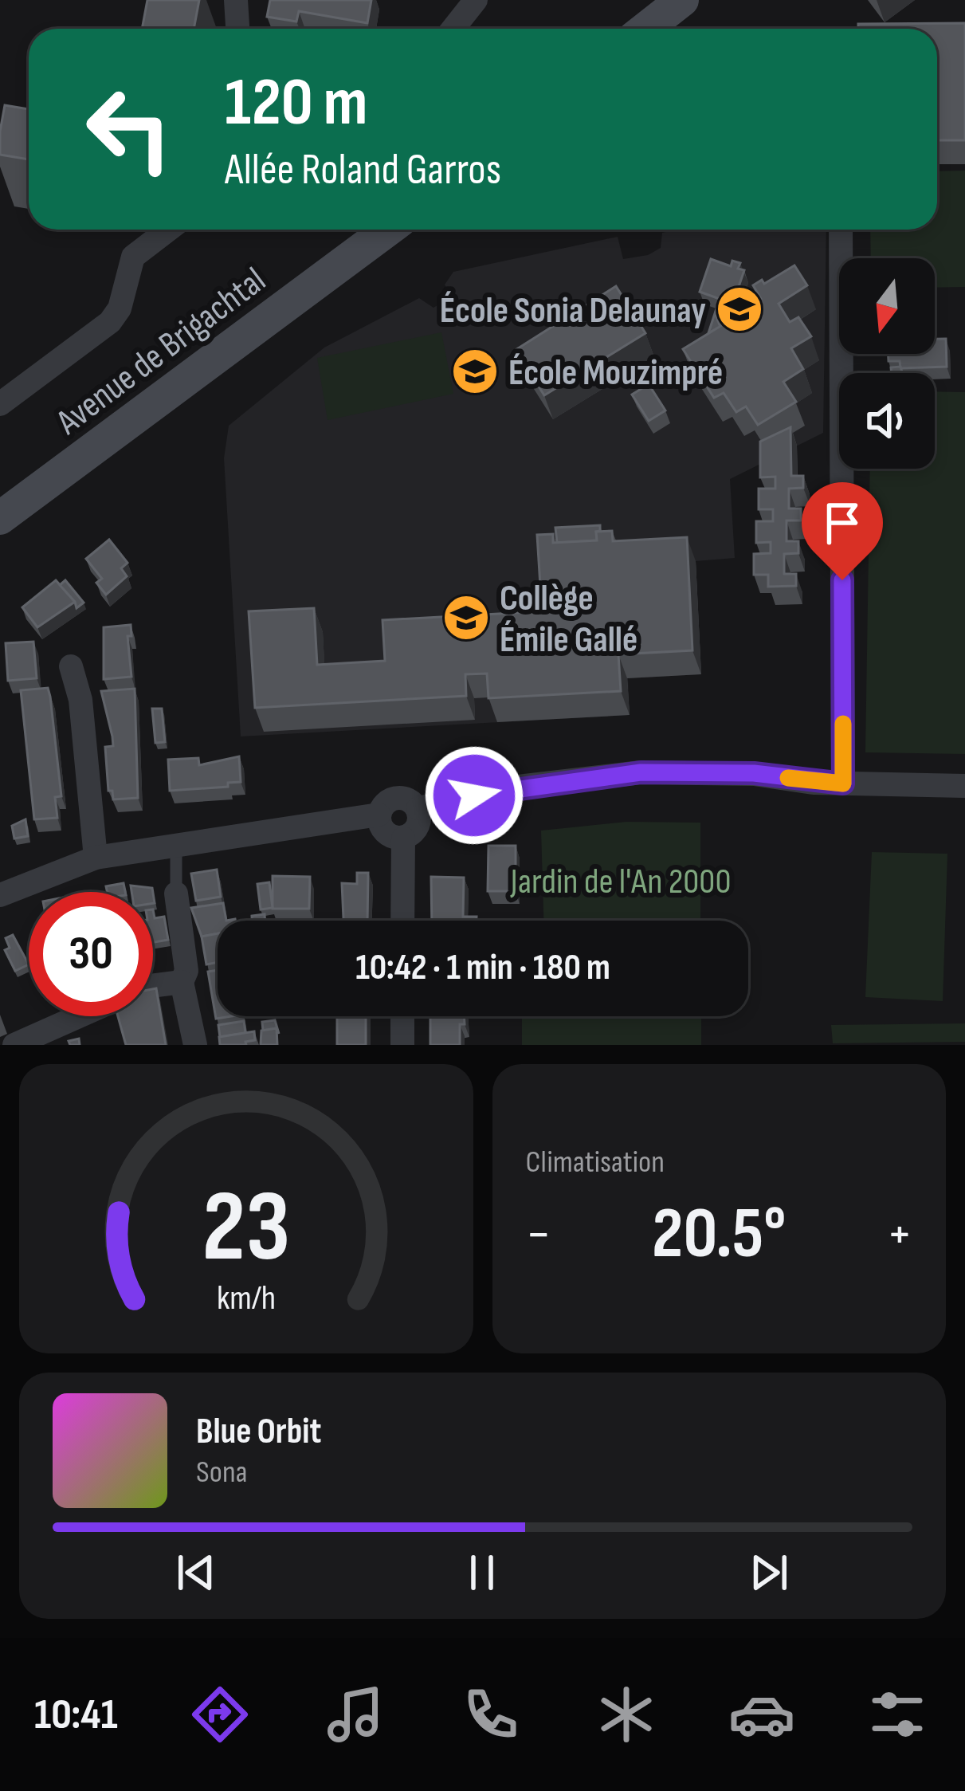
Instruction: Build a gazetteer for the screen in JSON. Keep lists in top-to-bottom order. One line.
{"streets":{"main road":["Avenue de Brigachtal"]},"parks":["Jardin de l'An 2000"],"places":{"school or university":["École Sonia Delaunay","École Mouzimpré","Collège Émile Gallé"]},"north":"bottom","page":{"turn":["120 m","Allée Roland Garros"],"limit":"30","trip":"10:42 · 1 min · 180 m","tile":"Climatisation","heat":["−","20.5°","+"],"song":["Blue Orbit","Sona"],"tabs":"10:41","gauge":["23","km/h"]}}
